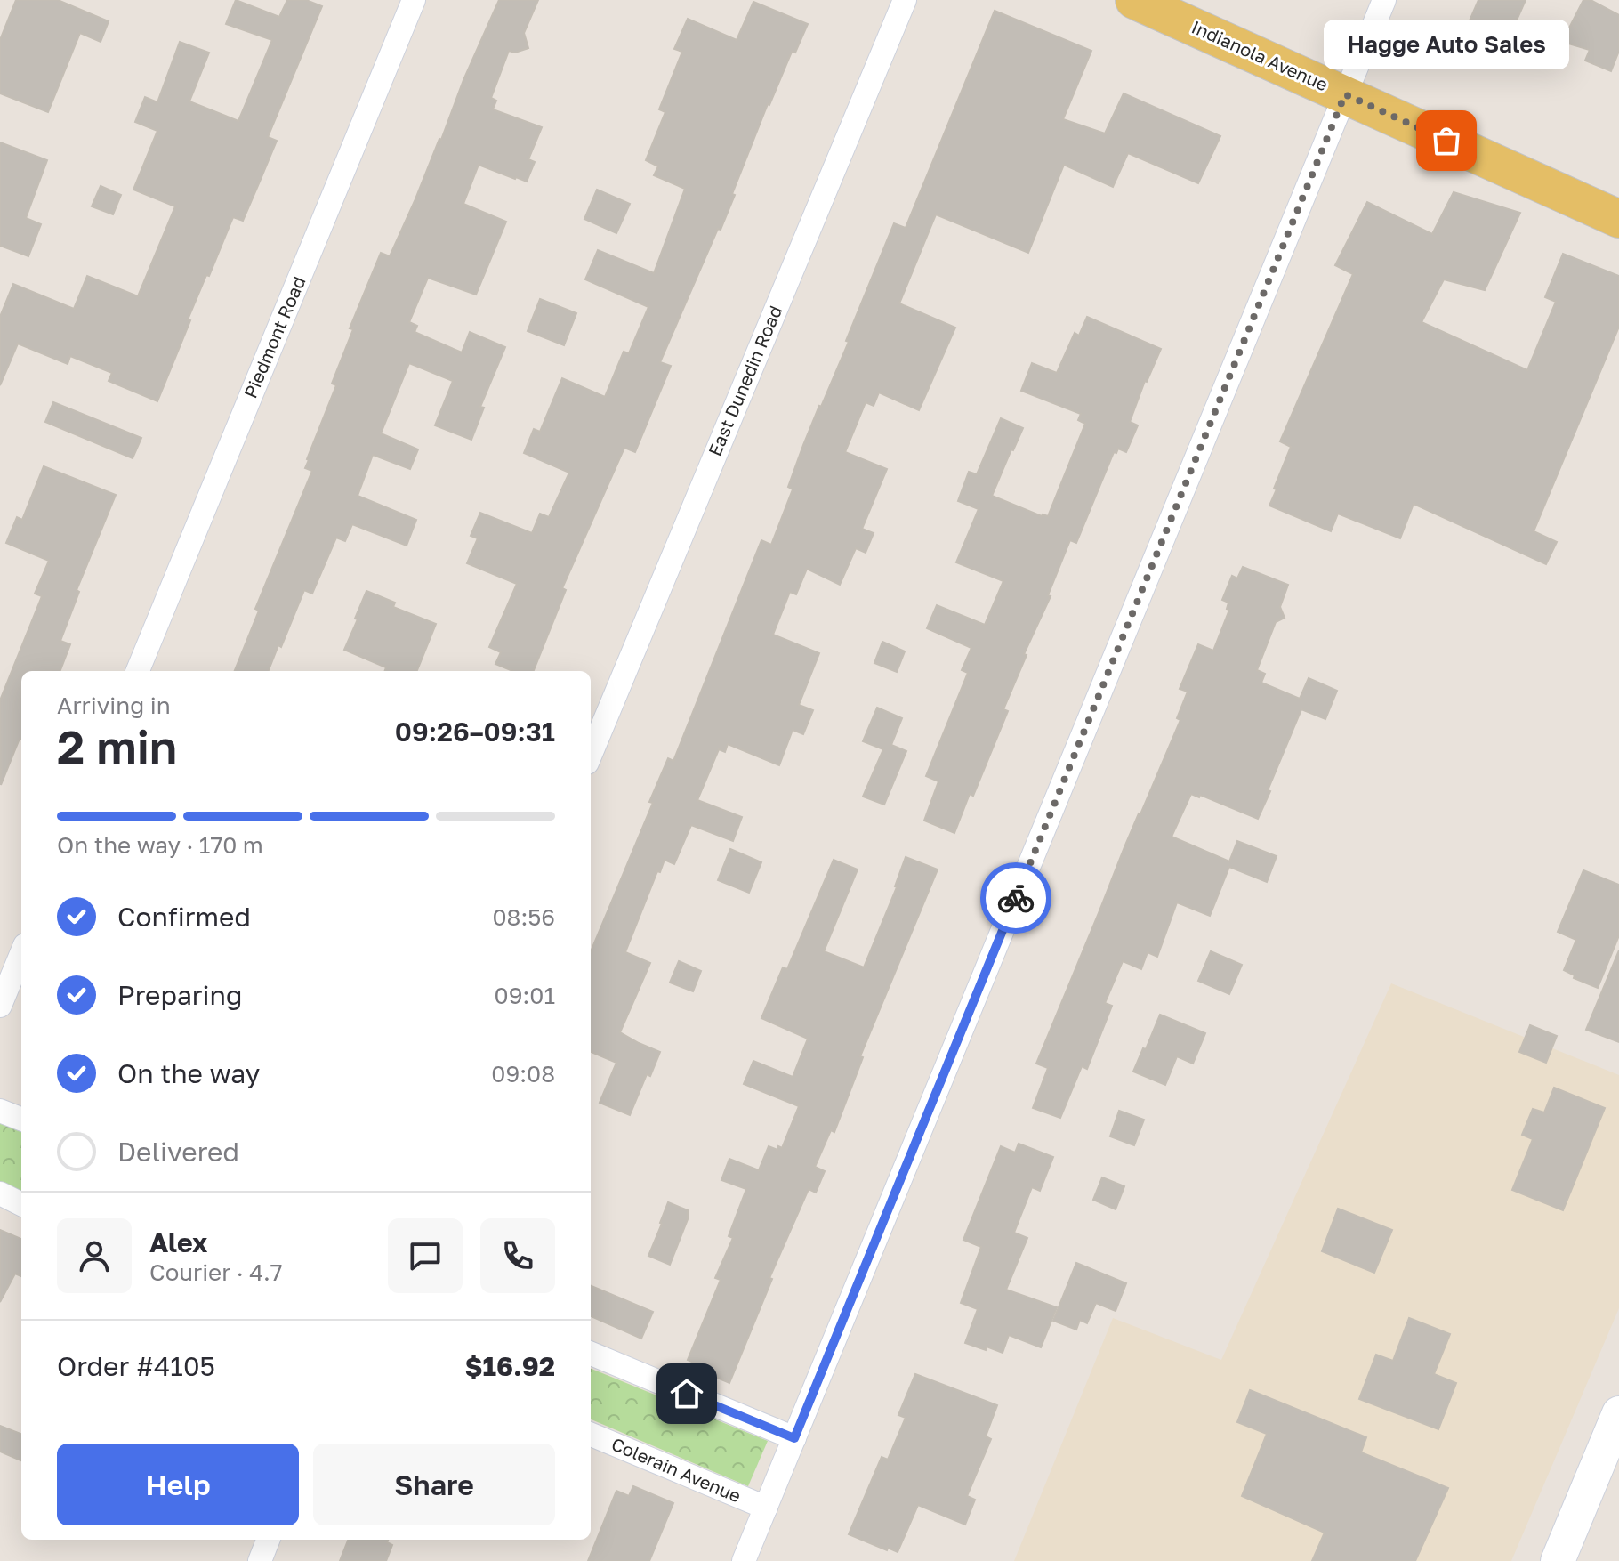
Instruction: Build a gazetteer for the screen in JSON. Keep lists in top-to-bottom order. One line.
{"streets":{"main road":["Indianola Avenue"],"street":["Piedmont Road","East Dunedin Road","Colerain Avenue"]},"places":["Hagge Auto Sales"],"page":{"bubble":"Hagge Auto Sales","heading":["2 min","Arriving in","09:26–09:31"],"panel":["Alex","Courier · 4.7","Order #4105","$16.92"],"bar":"On the way · 170 m","list":[["Confirmed","08:56"],["Preparing","09:01"],["On the way","09:08"],"Delivered"],"buttons":["Help","Share"]}}
